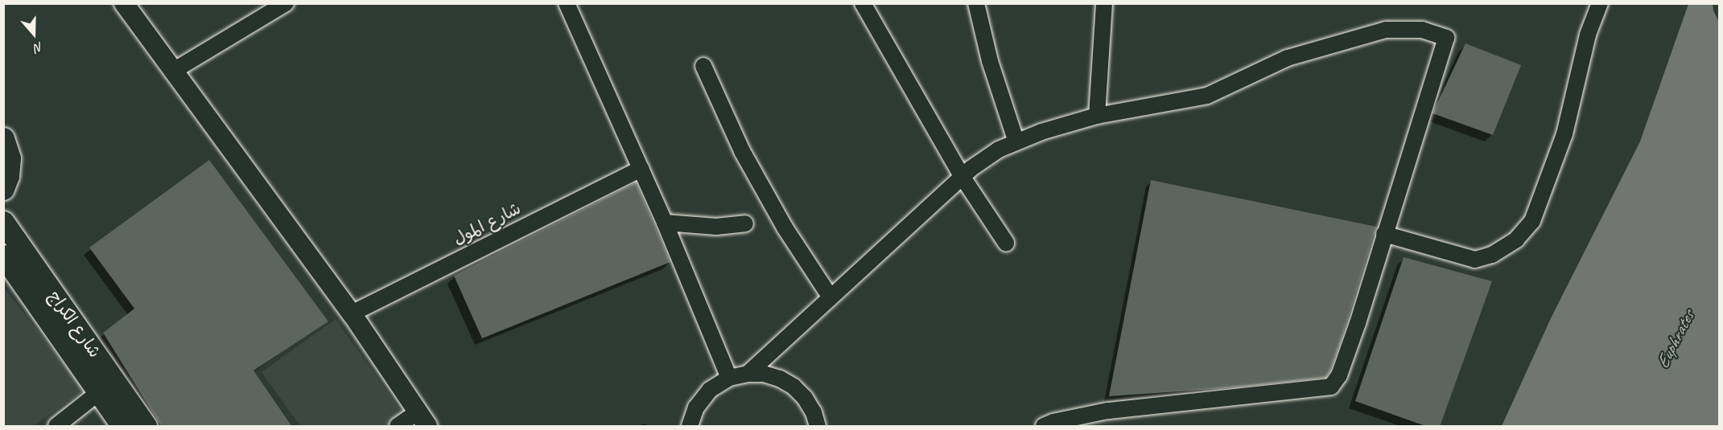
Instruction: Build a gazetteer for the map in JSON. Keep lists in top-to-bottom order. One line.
{"streets":{"main road":["شارع الكراج"],"street":["شارع المول"]},"water":["Euphrates"],"north":"bottom"}
